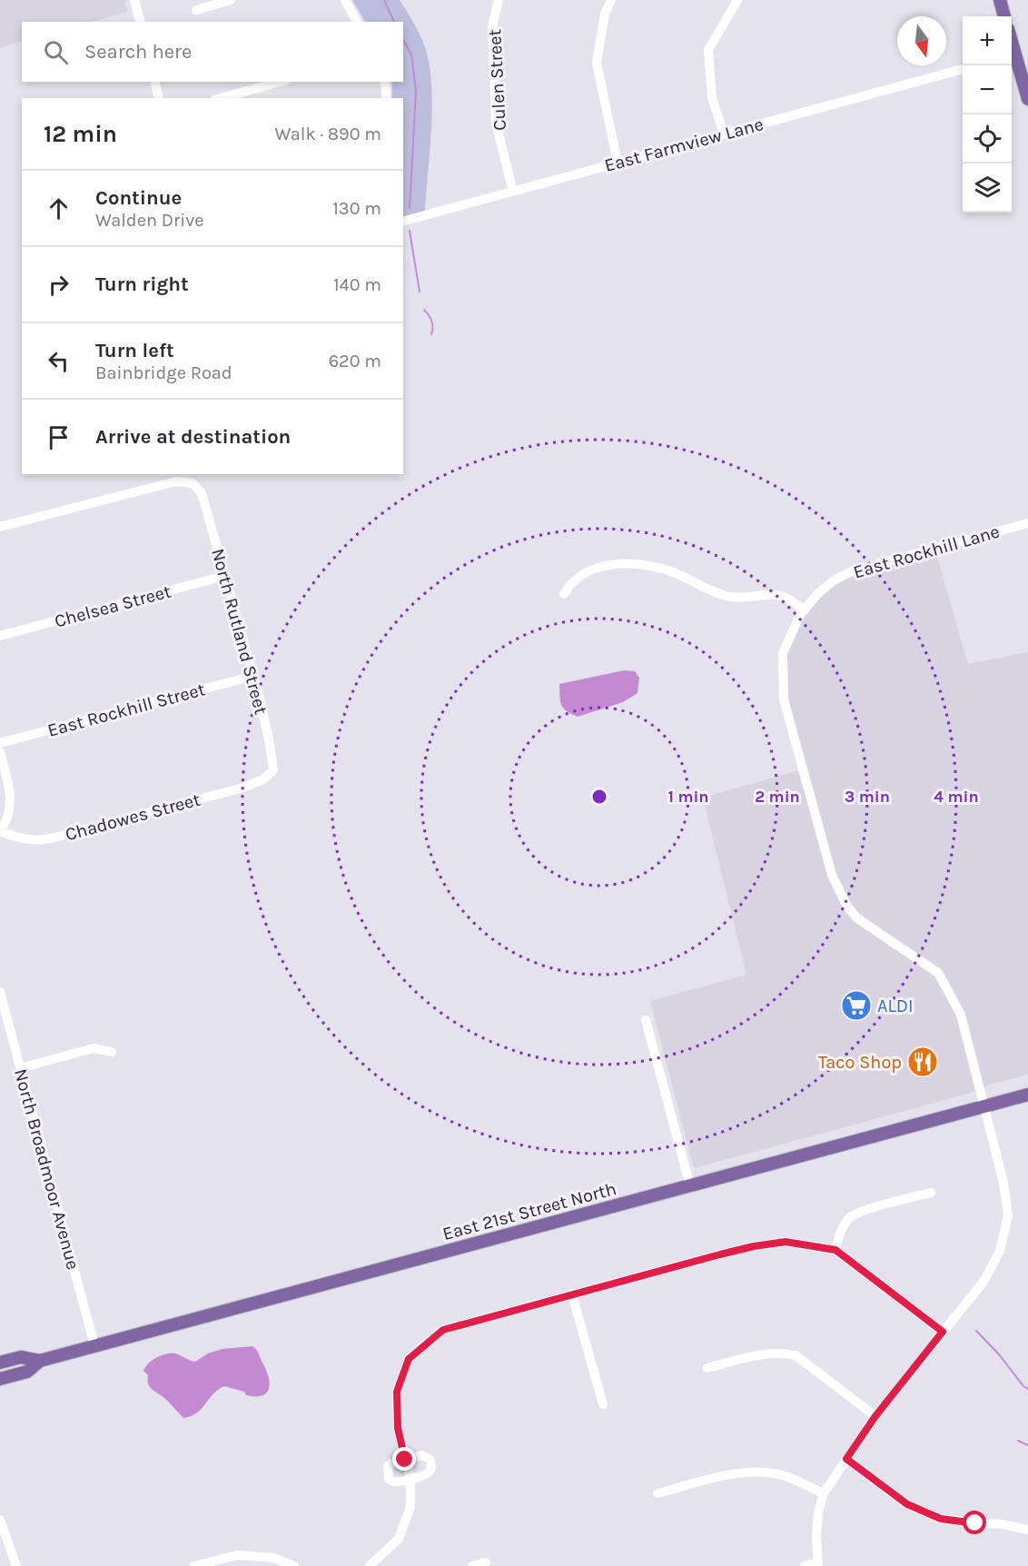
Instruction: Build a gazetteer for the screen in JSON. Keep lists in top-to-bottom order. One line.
{"streets":{"main road":["East 21st Street North"],"street":["Culen Street","East Farmview Lane","East Rockhill Lane","Chelsea Street","North Rutland Street","East Rockhill Street","Chadowes Street","North Broadmoor Avenue"]},"crossings":[["Culen Street","East Farmview Lane"],["East Rockhill Lane","East 21st Street North"],["Chelsea Street","North Rutland Street"],["North Rutland Street","East Rockhill Street"],["North Rutland Street","Chadowes Street"],["North Broadmoor Avenue","East 21st Street North"]],"places":{"supermarket":["ALDI"],"restaurant":["Taco Shop"]},"north":"bottom","page":{"map_buttons":["+","−"],"search":"Search here","heading":["12 min","Walk · 890 m"],"list":[["Continue","Walden Drive","130 m"],["Turn right","140 m"],["Turn left","Bainbridge Road","620 m"],"Arrive at destination"]},"rings":["1 min","2 min","3 min","4 min"]}
